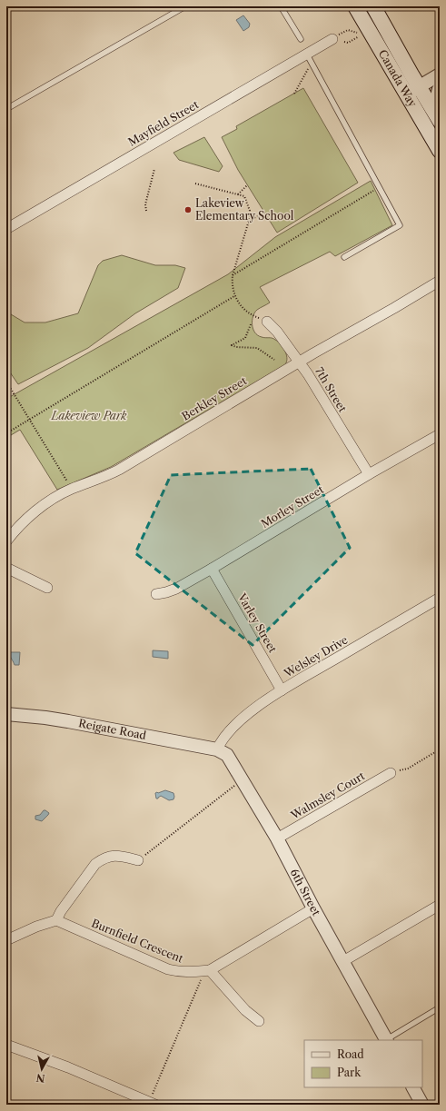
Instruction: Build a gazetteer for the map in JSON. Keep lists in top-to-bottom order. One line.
{"streets":{"main road":["Canada Way"],"street":["Mayfield Street","7th Street","Berkley Street","Morley Street","Varley Street","Welsley Drive","Reigate Road","Walmsley Court","6th Street","Burnfield Crescent"]},"crossings":[["7th Street","Berkley Street"],["7th Street","Morley Street"],["Morley Street","Varley Street"],["Varley Street","Welsley Drive"],["Welsley Drive","Reigate Road"],["Welsley Drive","6th Street"],["Reigate Road","6th Street"],["Walmsley Court","6th Street"],["6th Street","Burnfield Crescent"]],"parks":["Lakeview Park"],"places":["Lakeview Elementary School"],"legend":["Road","Park"],"north":"bottom"}
